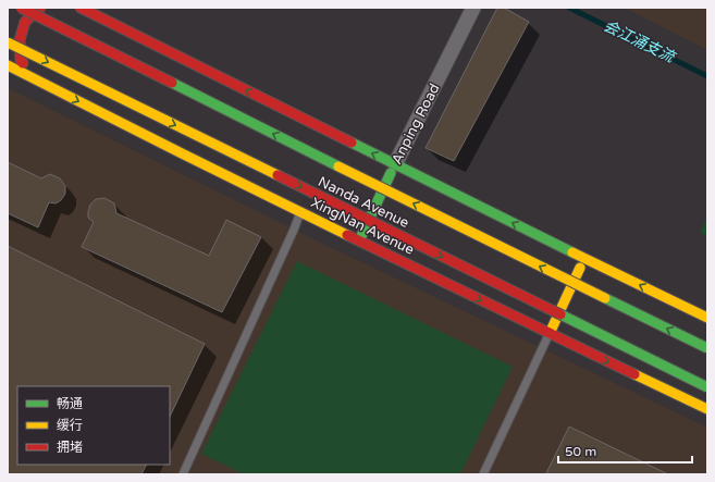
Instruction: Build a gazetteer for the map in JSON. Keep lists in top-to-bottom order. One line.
{"streets":{"main road":["Anping Road","Nanda Avenue","XingNan Avenue"]},"crossings":[["Anping Road","XingNan Avenue"]],"water":["会江涌支流"],"legend":["畅通","缓行","拥堵"],"scale_bar":"50 m"}
